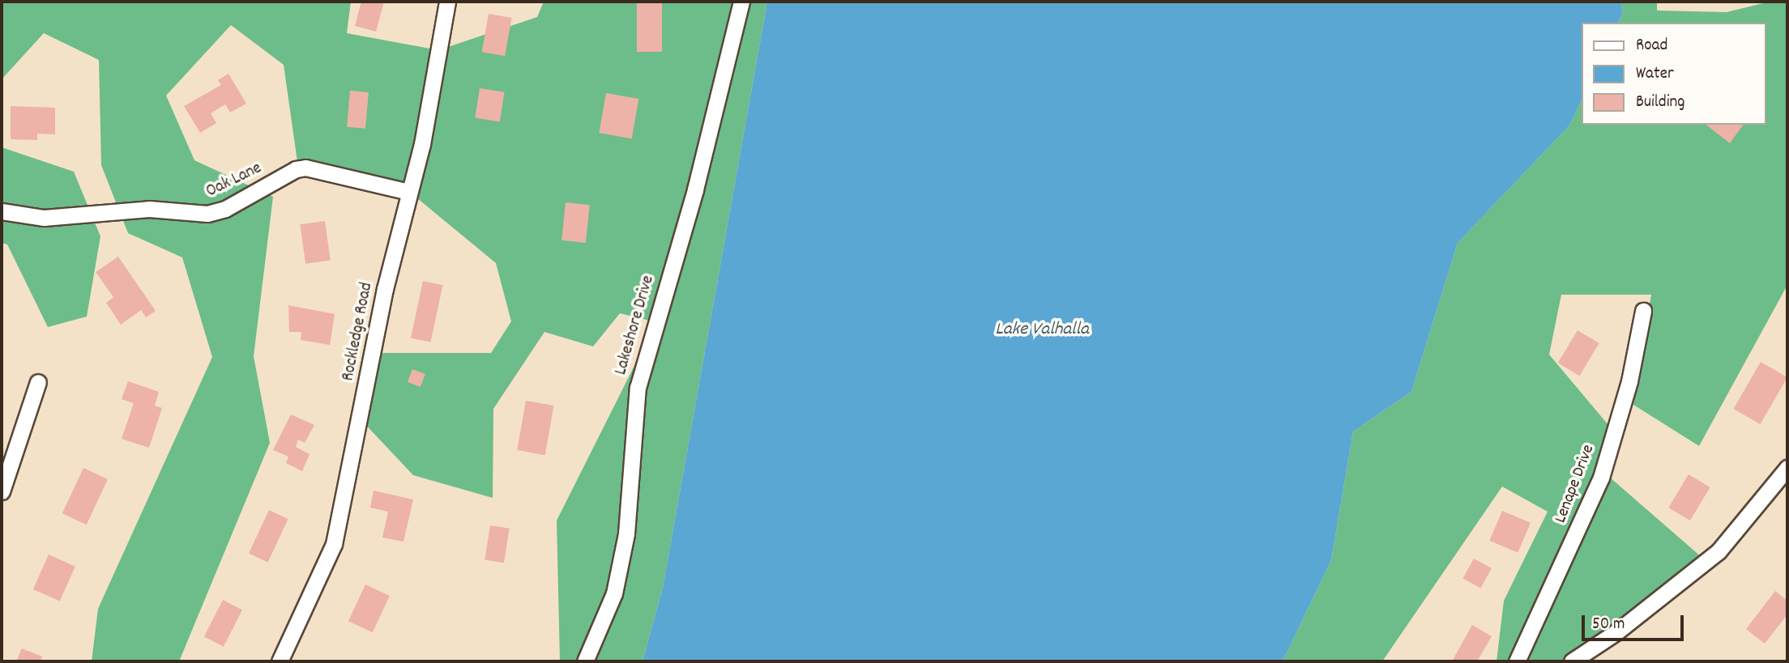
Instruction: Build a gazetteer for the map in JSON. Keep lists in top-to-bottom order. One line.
{"streets":{"street":["Oak Lane","Lakeshore Drive","Rockledge Road","Lenape Drive"]},"crossings":[["Oak Lane","Rockledge Road"]],"water":["Lake Valhalla"],"legend":["Road","Water","Building"],"scale_bar":"50 m"}
